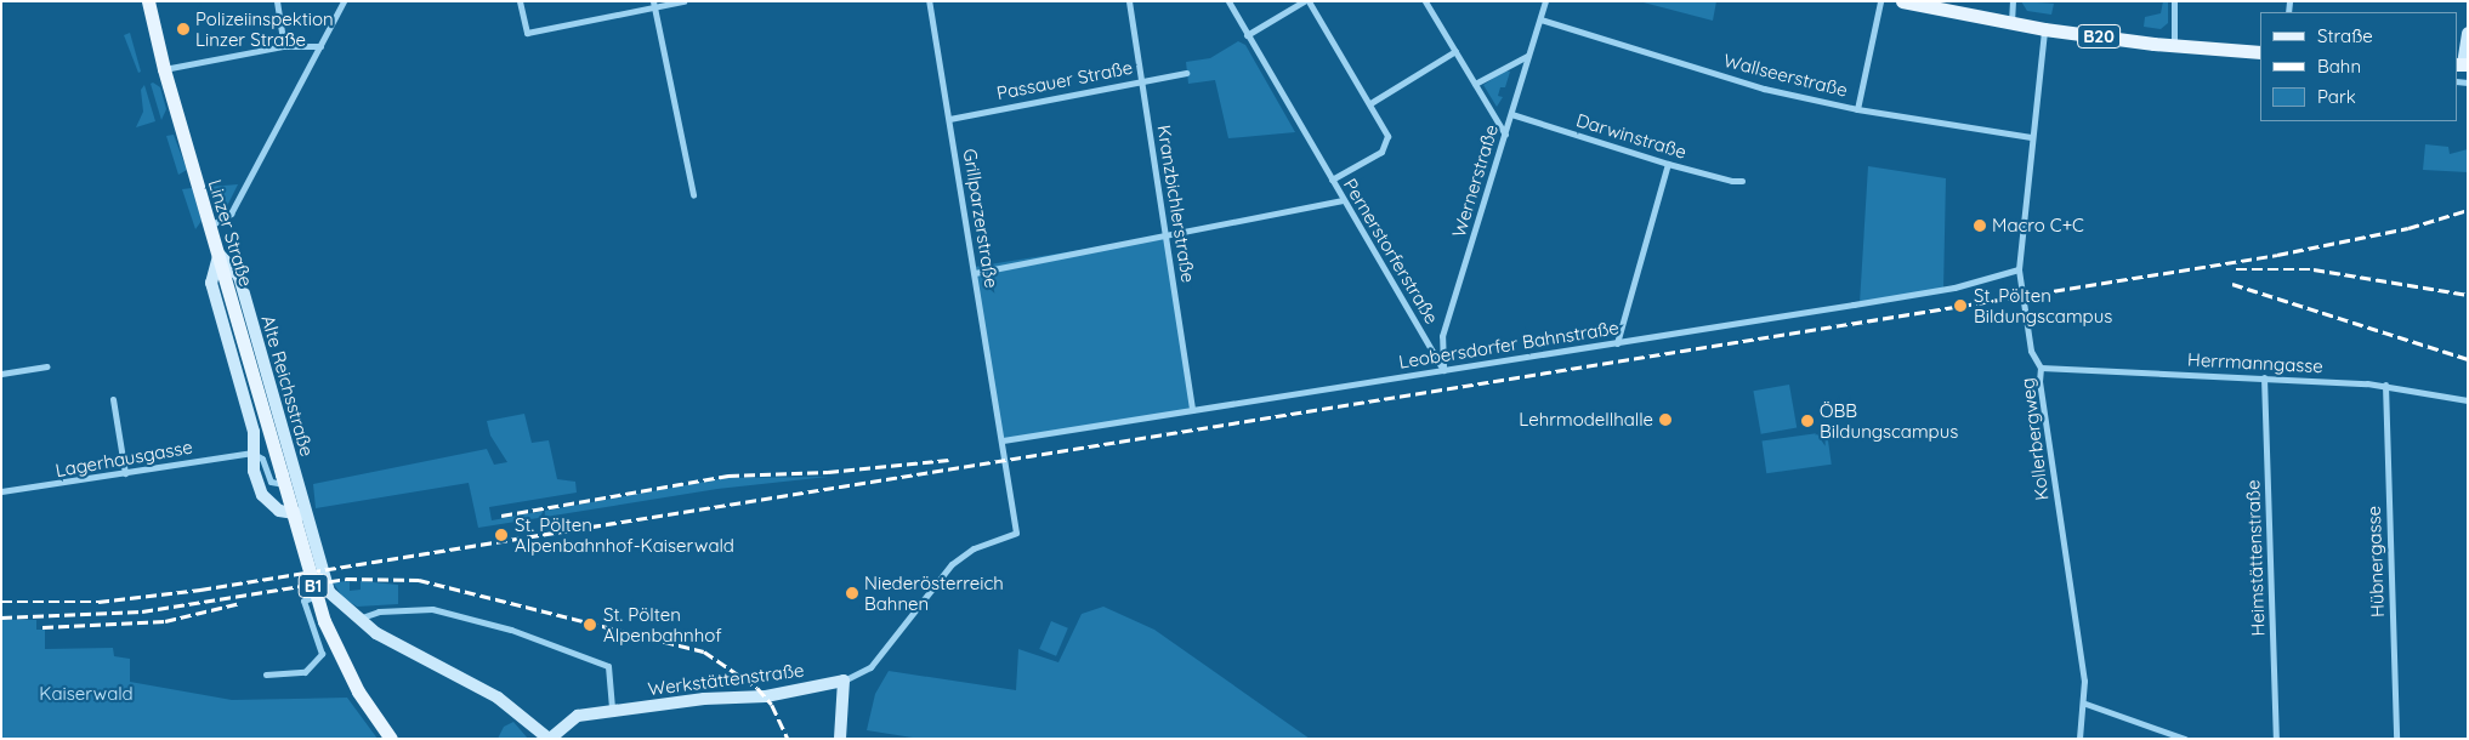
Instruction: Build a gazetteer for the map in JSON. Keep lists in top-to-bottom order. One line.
{"streets":{"main road":["B20","Linzer Straße","B1"],"street":["Wallseerstraße","Passauer Straße","Darwinstraße","Wernerstraße","Kranzbichlerstraße","Grillparzerstraße","Pernerstorferstraße","Leobersdorfer Bahnstraße","Herrmanngasse","Alte Reichsstraße","Kollerbergweg","Lagerhausgasse","Heimstättenstraße","Hübnergasse","Werkstättenstraße"]},"crossings":[["B20","Kollerbergweg"],["Wallseerstraße","Wernerstraße"],["Wallseerstraße","Kollerbergweg"],["Passauer Straße","Kranzbichlerstraße"],["Passauer Straße","Grillparzerstraße"],["Darwinstraße","Wernerstraße"],["Wernerstraße","Pernerstorferstraße"],["Wernerstraße","Leobersdorfer Bahnstraße"],["Kranzbichlerstraße","Leobersdorfer Bahnstraße"],["Grillparzerstraße","Leobersdorfer Bahnstraße"],["Grillparzerstraße","Werkstättenstraße"],["Linzer Straße","Alte Reichsstraße"],["Pernerstorferstraße","Leobersdorfer Bahnstraße"],["Leobersdorfer Bahnstraße","Kollerbergweg"],["Leobersdorfer Bahnstraße","Werkstättenstraße"],["Herrmanngasse","Kollerbergweg"],["Herrmanngasse","Heimstättenstraße"],["Herrmanngasse","Hübnergasse"],["Alte Reichsstraße","Lagerhausgasse"]],"parks":["Kaiserwald"],"places":["Polizeiinspektion Linzer Straße","Macro C+C","St. Pölten Bildungscampus","Lehrmodellhalle","ÖBB Bildungscampus","St. Pölten Alpenbahnhof-Kaiserwald","Niederösterreich Bahnen","St. Pölten Alpenbahnhof"],"legend":["Straße","Bahn","Park"]}
